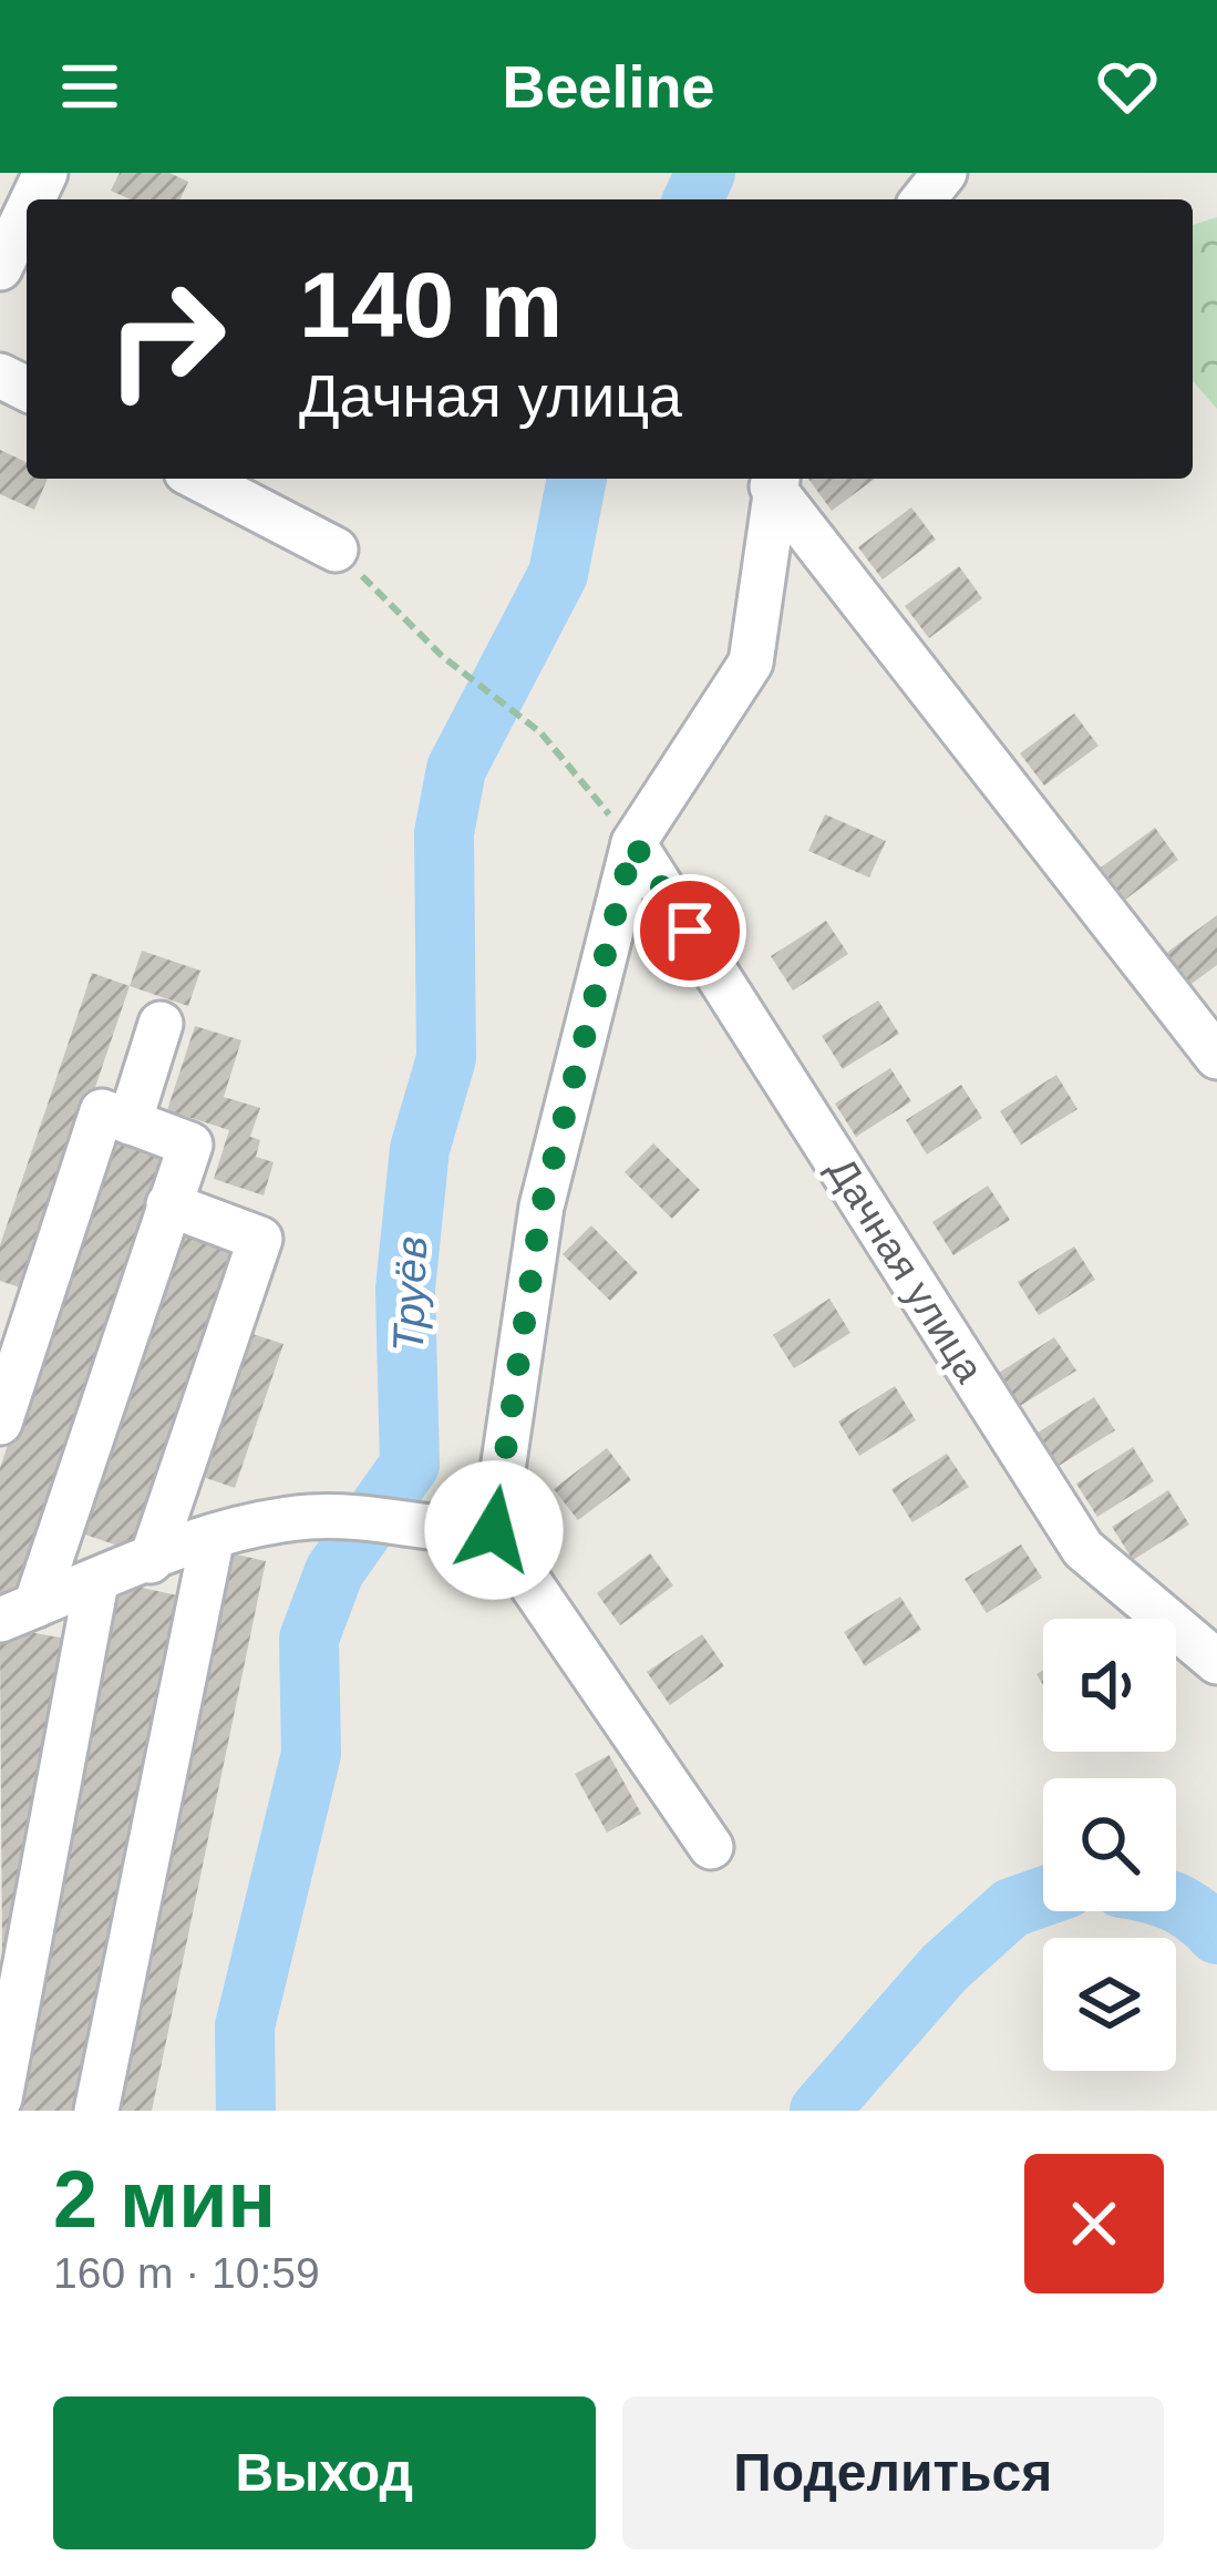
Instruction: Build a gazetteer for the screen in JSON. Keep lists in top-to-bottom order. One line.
{"streets":{"street":["Дачная улица"]},"water":["Труёв"],"page":{"header":"Beeline","turn":["140 m","Дачная улица"],"heading":["2 мин","160 m · 10:59"],"buttons":["Выход","Поделиться"]}}
